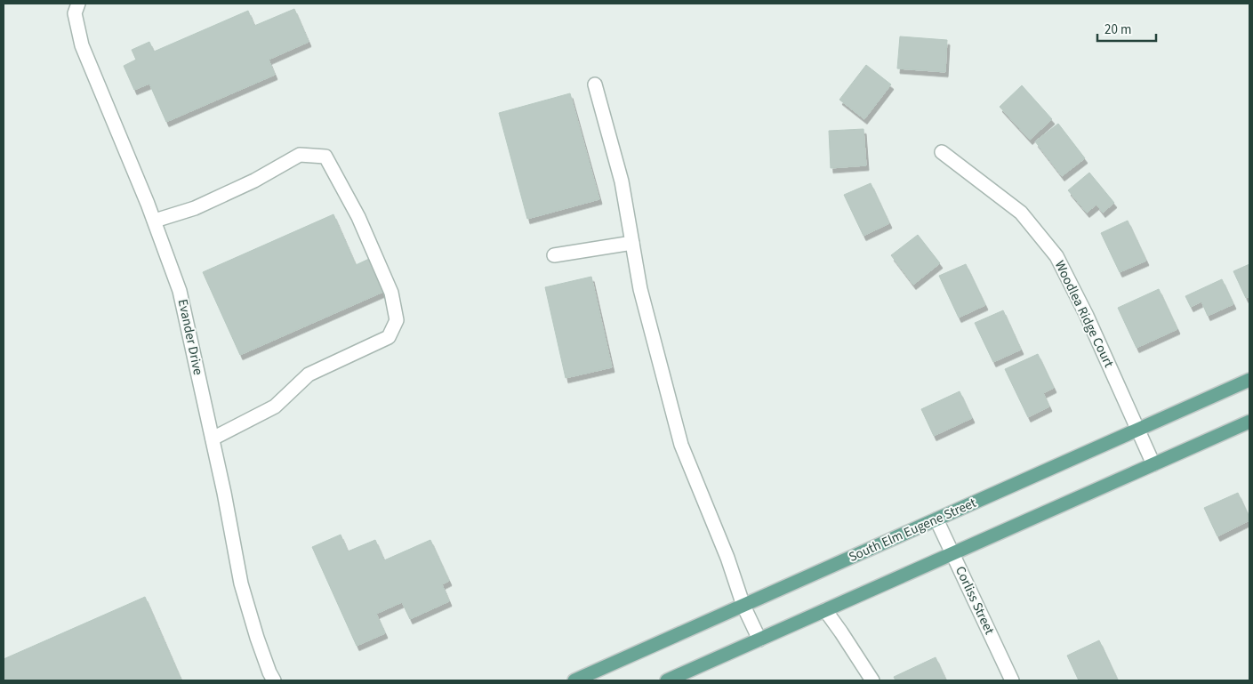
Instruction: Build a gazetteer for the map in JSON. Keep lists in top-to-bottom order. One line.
{"streets":{"main road":["South Elm Eugene Street"],"street":["Woodlea Ridge Court","Evander Drive","Corliss Street"]},"crossings":[["Woodlea Ridge Court","South Elm Eugene Street"],["South Elm Eugene Street","Corliss Street"]],"scale_bar":"20 m"}
